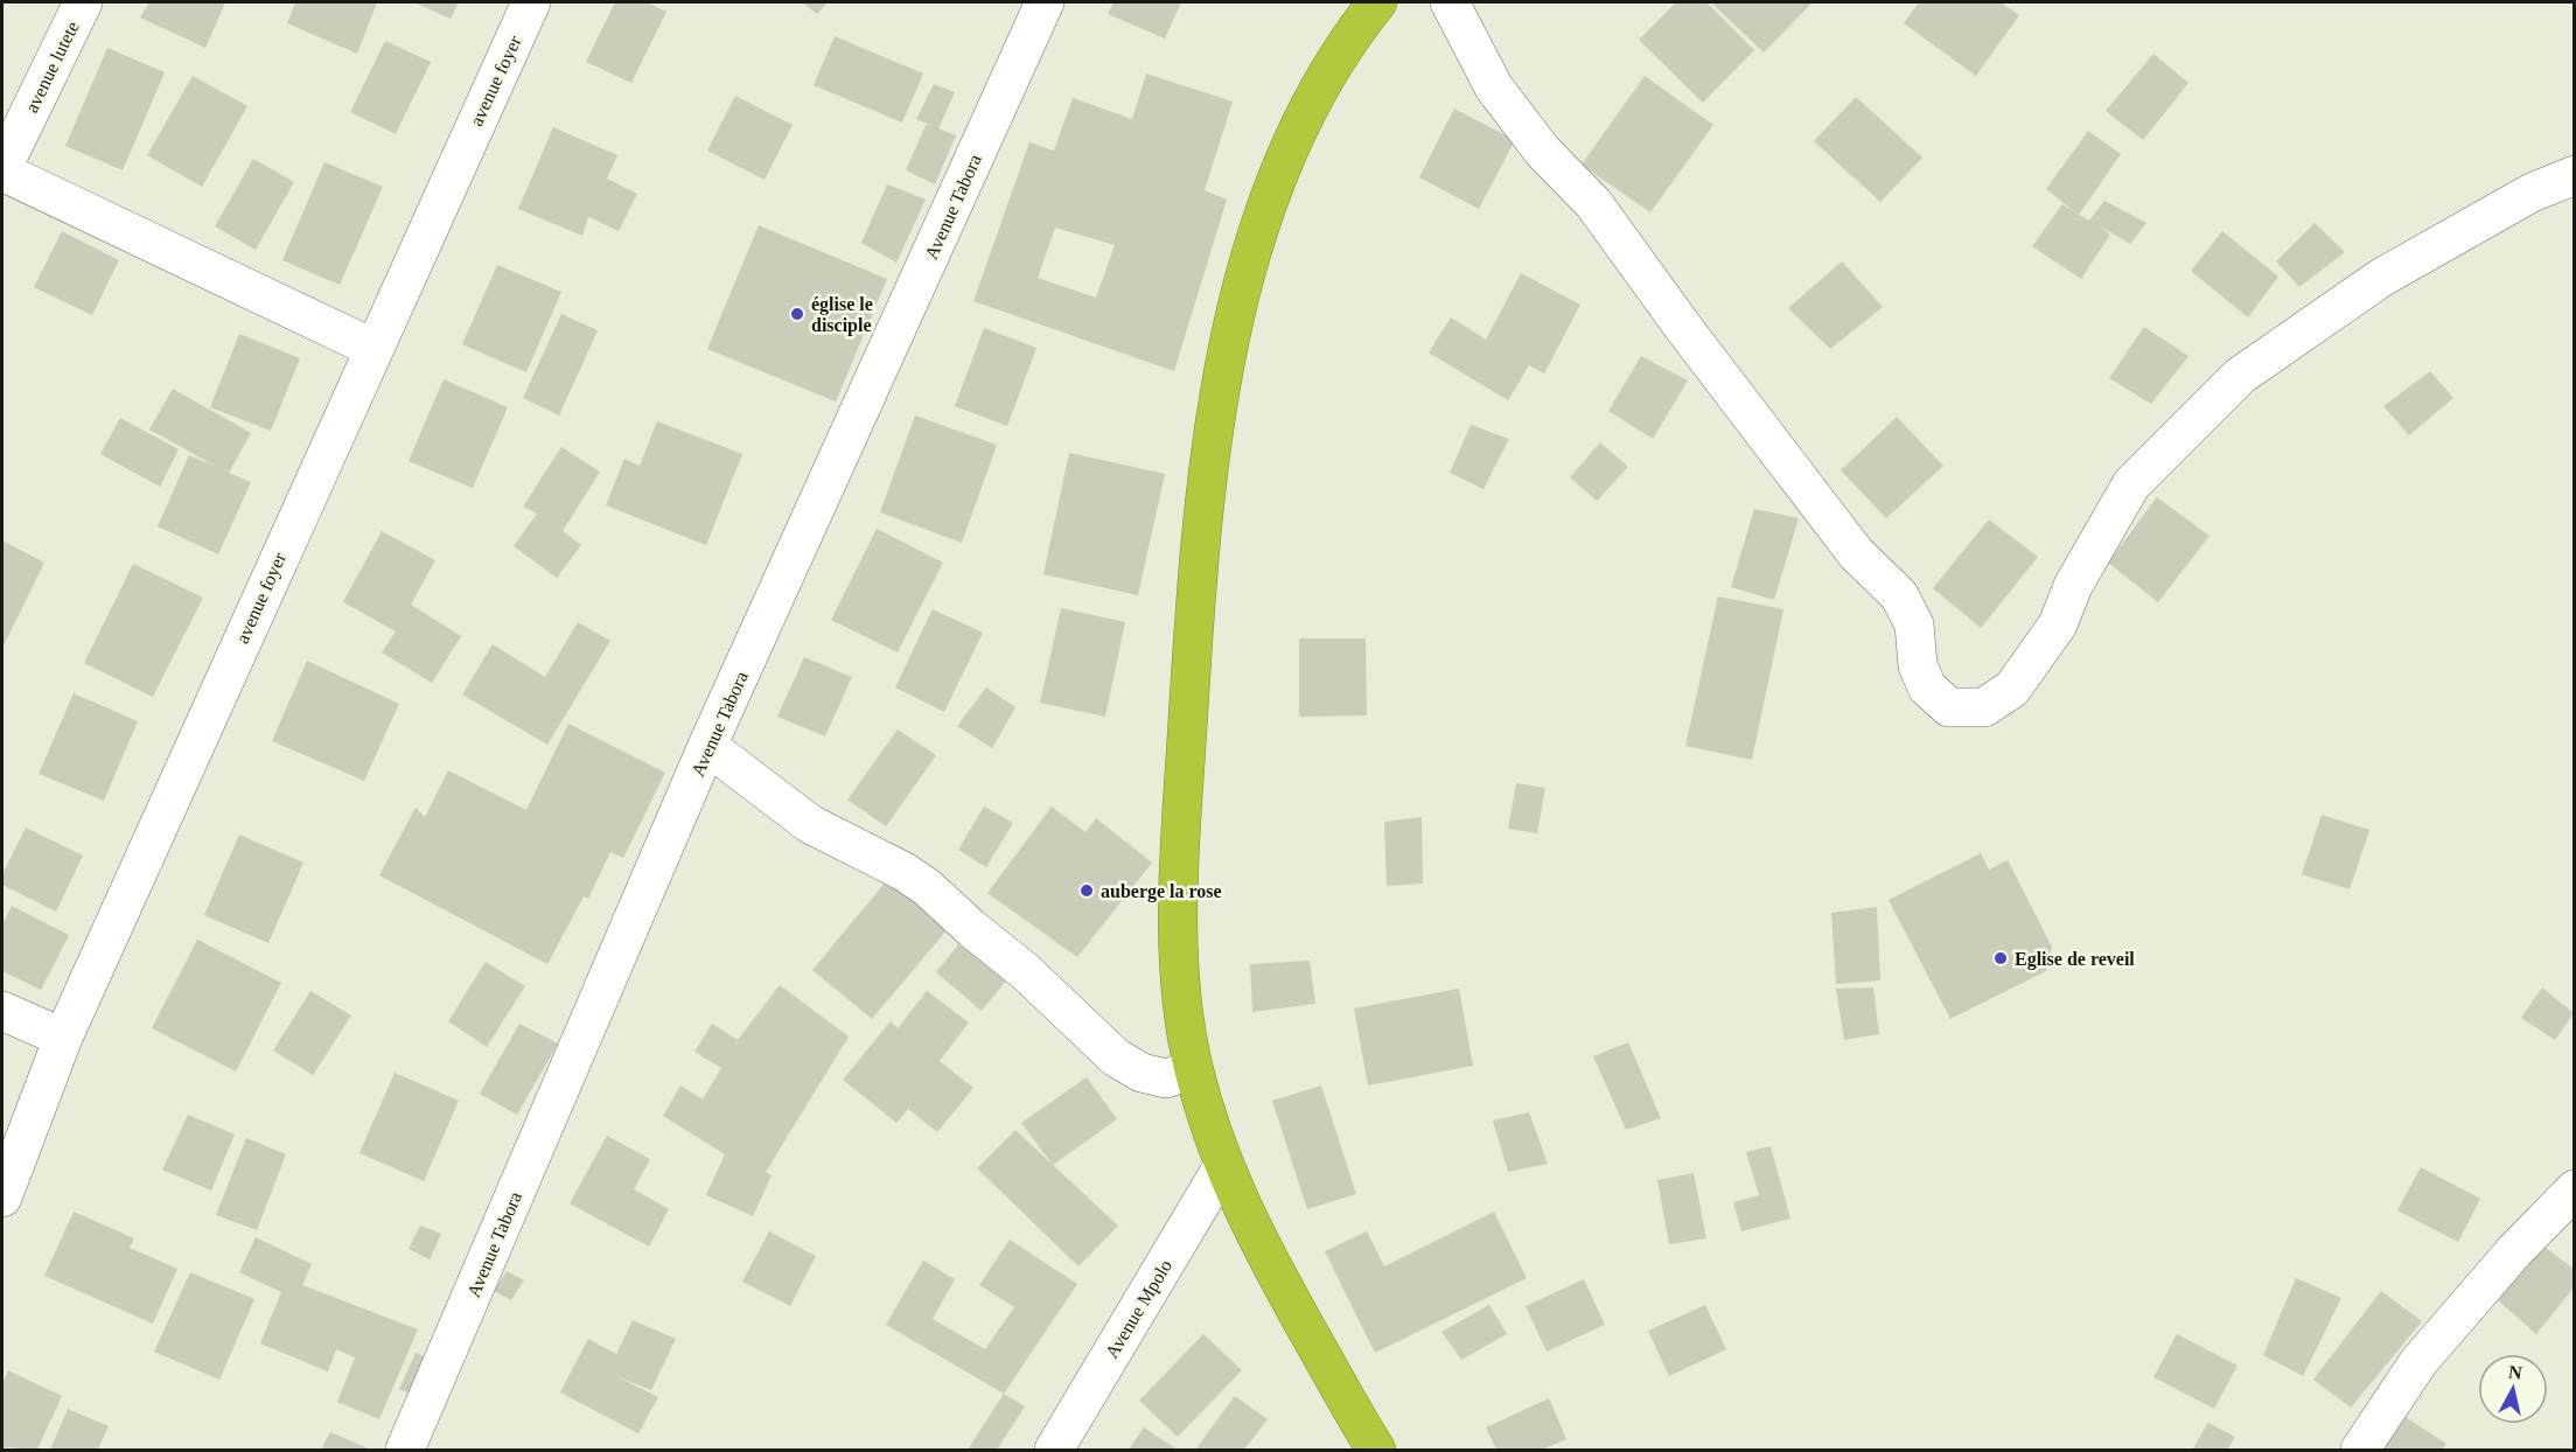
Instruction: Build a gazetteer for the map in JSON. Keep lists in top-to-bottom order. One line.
{"streets":{"street":["avenue lutete","avenue foyer","Avenue Tabora","Avenue Mpolo"]},"places":["église le disciple","auberge la rose","Eglise de reveil"],"north":"top"}
